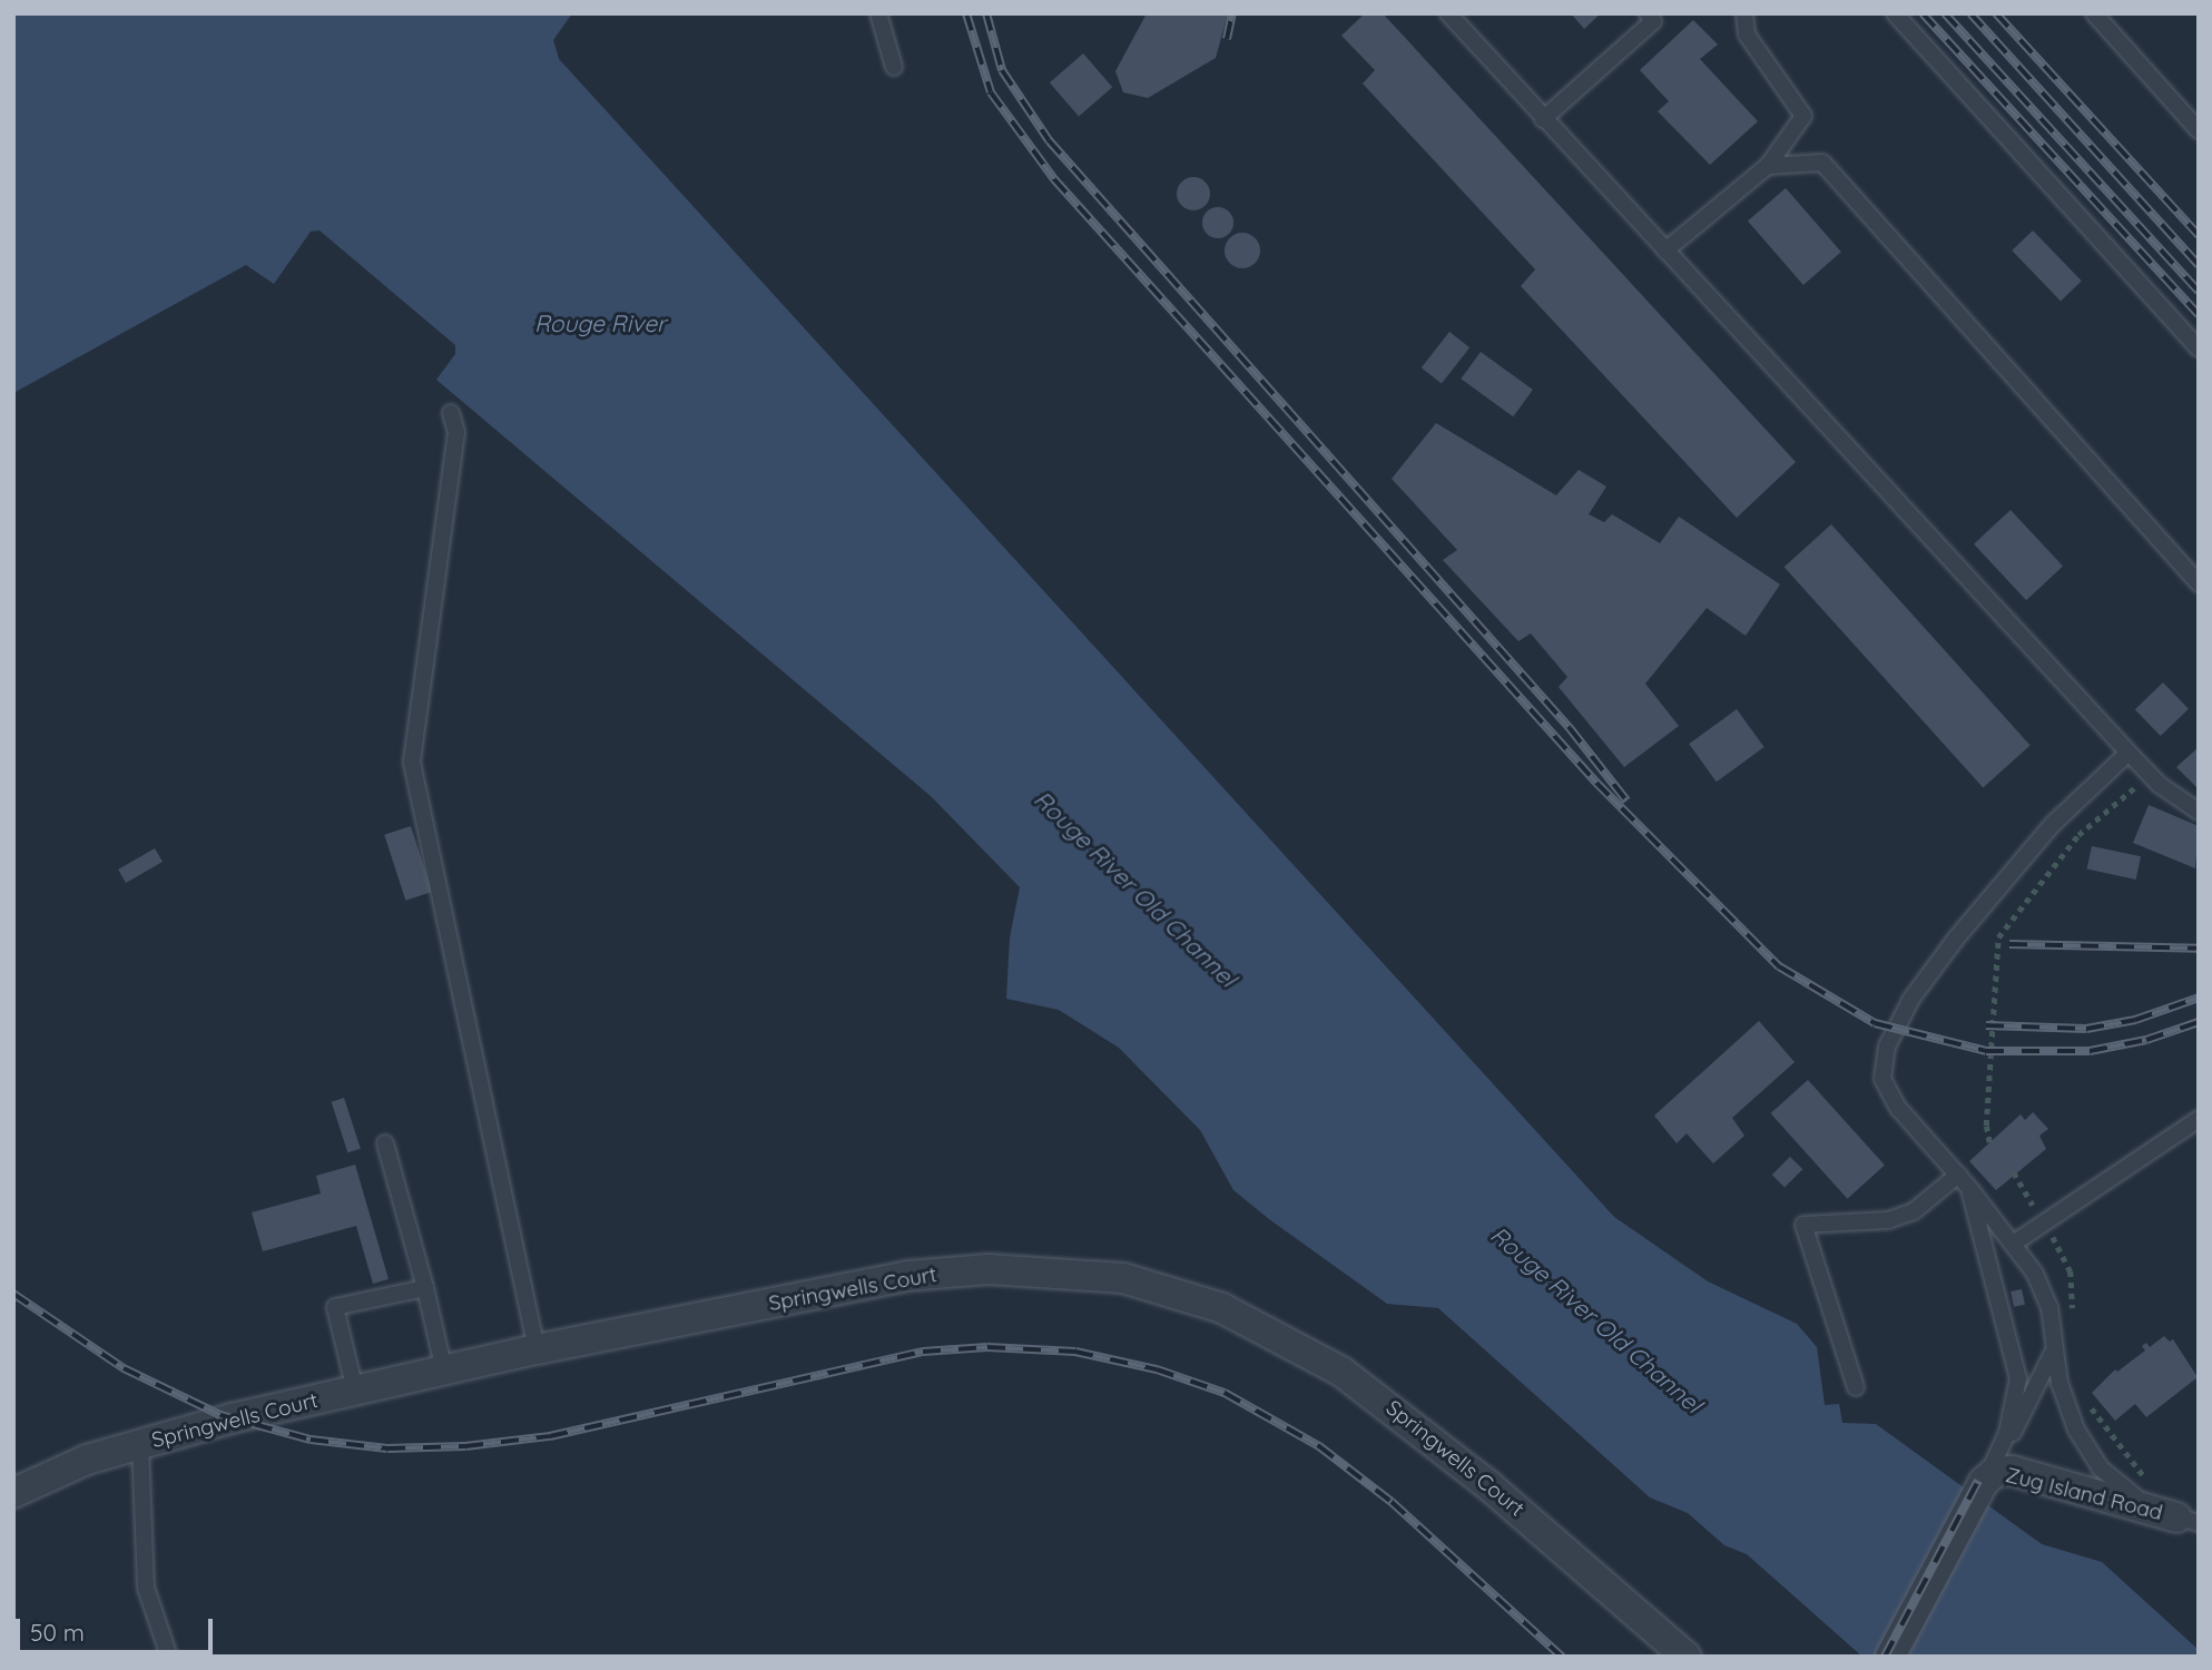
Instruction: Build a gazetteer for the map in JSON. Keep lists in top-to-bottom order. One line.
{"streets":{"street":["Springwells Court","Zug Island Road"]},"water":["Rouge River","Rouge River Old Channel"],"scale_bar":"50 m"}
